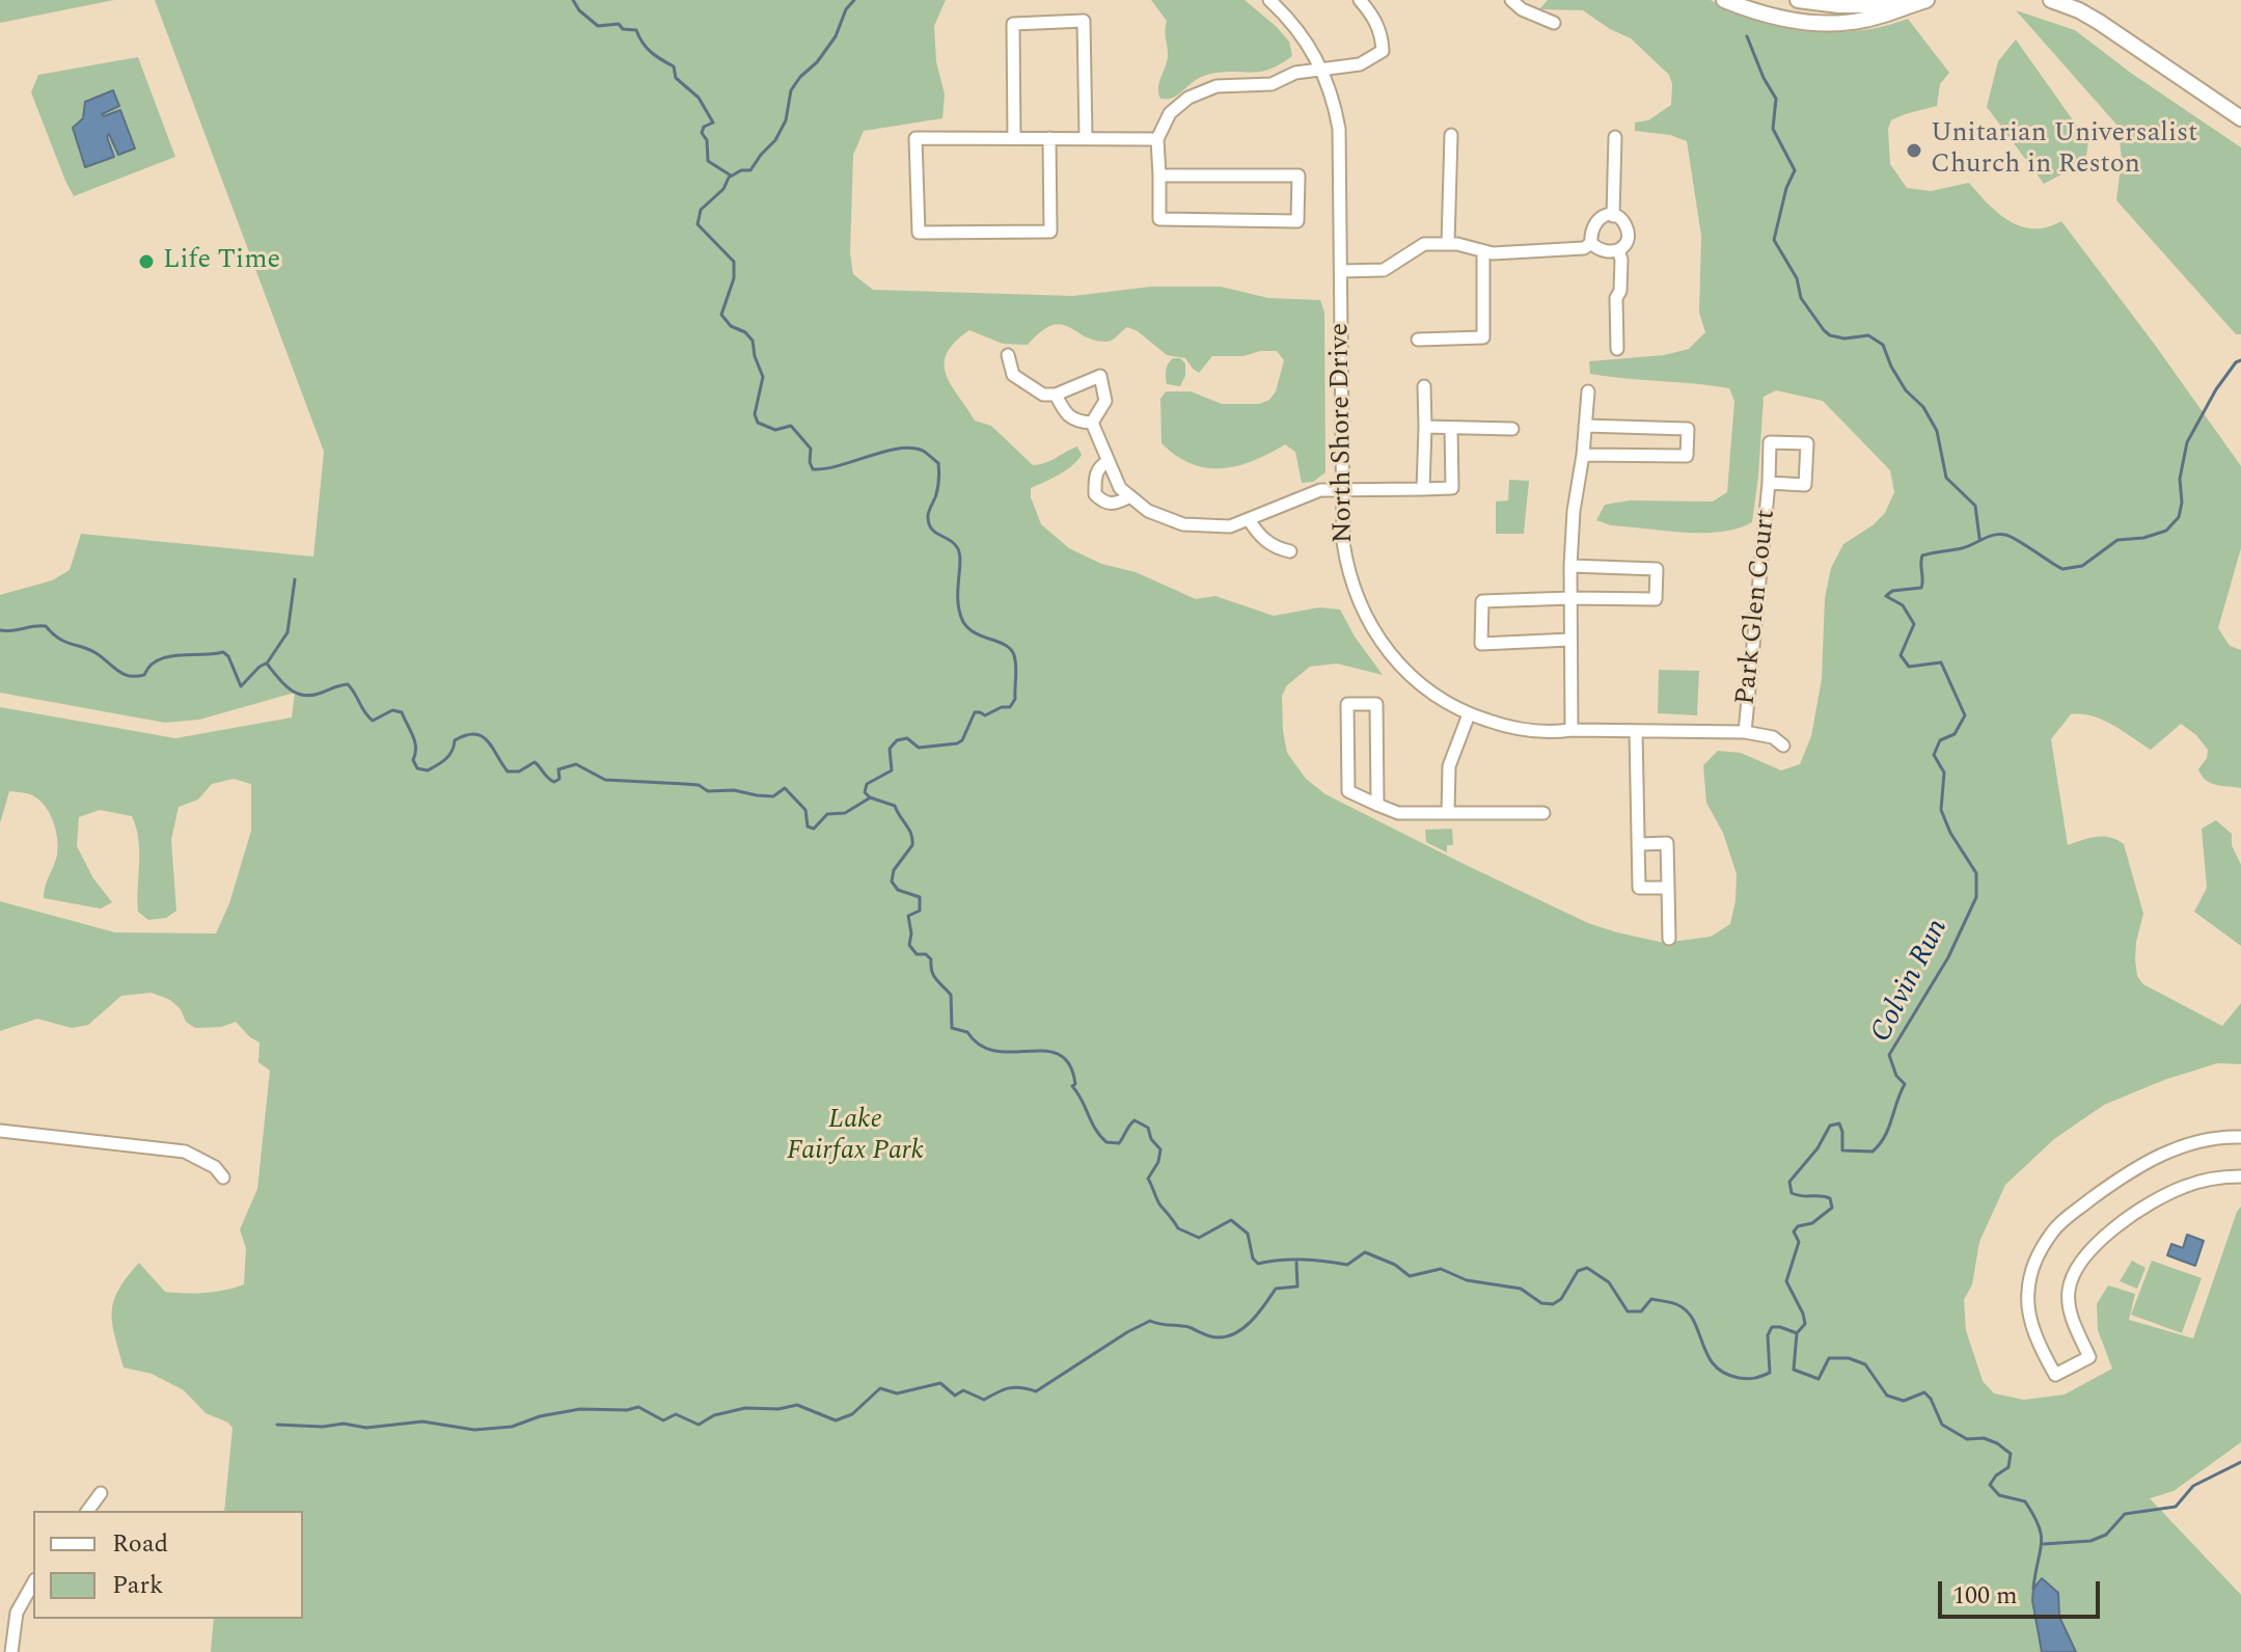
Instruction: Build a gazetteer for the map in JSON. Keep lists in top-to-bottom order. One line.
{"streets":{"street":["North Shore Drive","Park Glen Court"]},"crossings":[["North Shore Drive","Park Glen Court"]],"water":["Colvin Run"],"parks":["Lake Fairfax Park"],"places":["Unitarian Universalist Church in Reston","Life Time"],"legend":["Road","Park"],"scale_bar":"100 m"}
